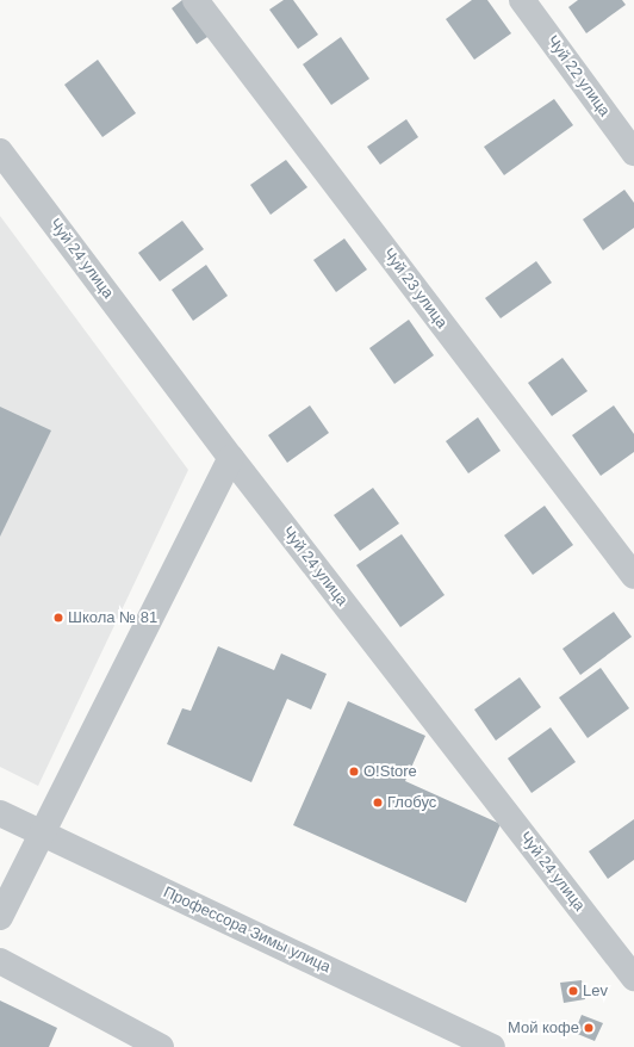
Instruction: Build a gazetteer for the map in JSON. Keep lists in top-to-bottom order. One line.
{"streets":{"street":["Чуй 22 улица","Чуй 24 улица","Чуй 23 улица","Профессора Зимы улица"]},"places":["Школа № 81","O!Store","Глобус","Lev","Мой кофе"]}
